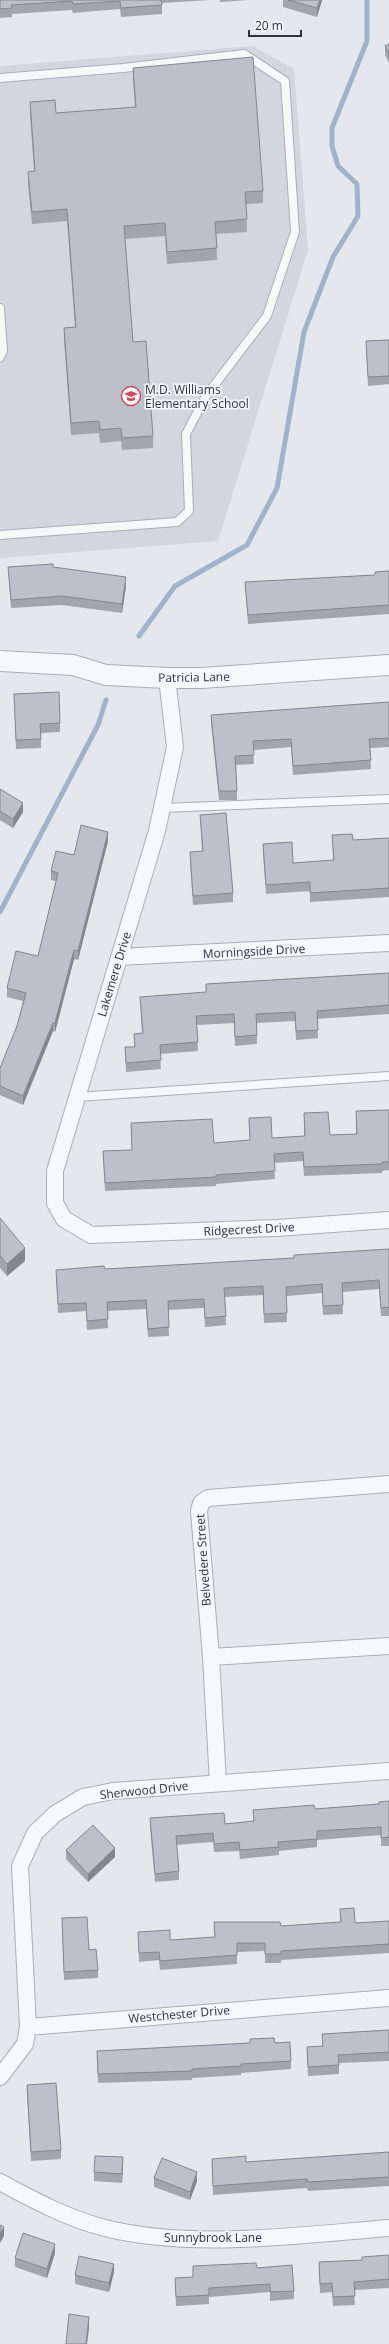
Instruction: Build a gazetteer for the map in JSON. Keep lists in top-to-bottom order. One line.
{"streets":{"street":["Patricia Lane","Morningside Drive","Lakemere Drive","Ridgecrest Drive","Belvedere Street","Sherwood Drive","Westchester Drive","Sunnybrook Lane"]},"crossings":[["Patricia Lane","Lakemere Drive"],["Morningside Drive","Lakemere Drive"],["Lakemere Drive","Ridgecrest Drive"],["Belvedere Street","Sherwood Drive"],["Sherwood Drive","Westchester Drive"]],"places":{"school or university":["M.D. Williams Elementary School"]},"scale_bar":"20 m"}
